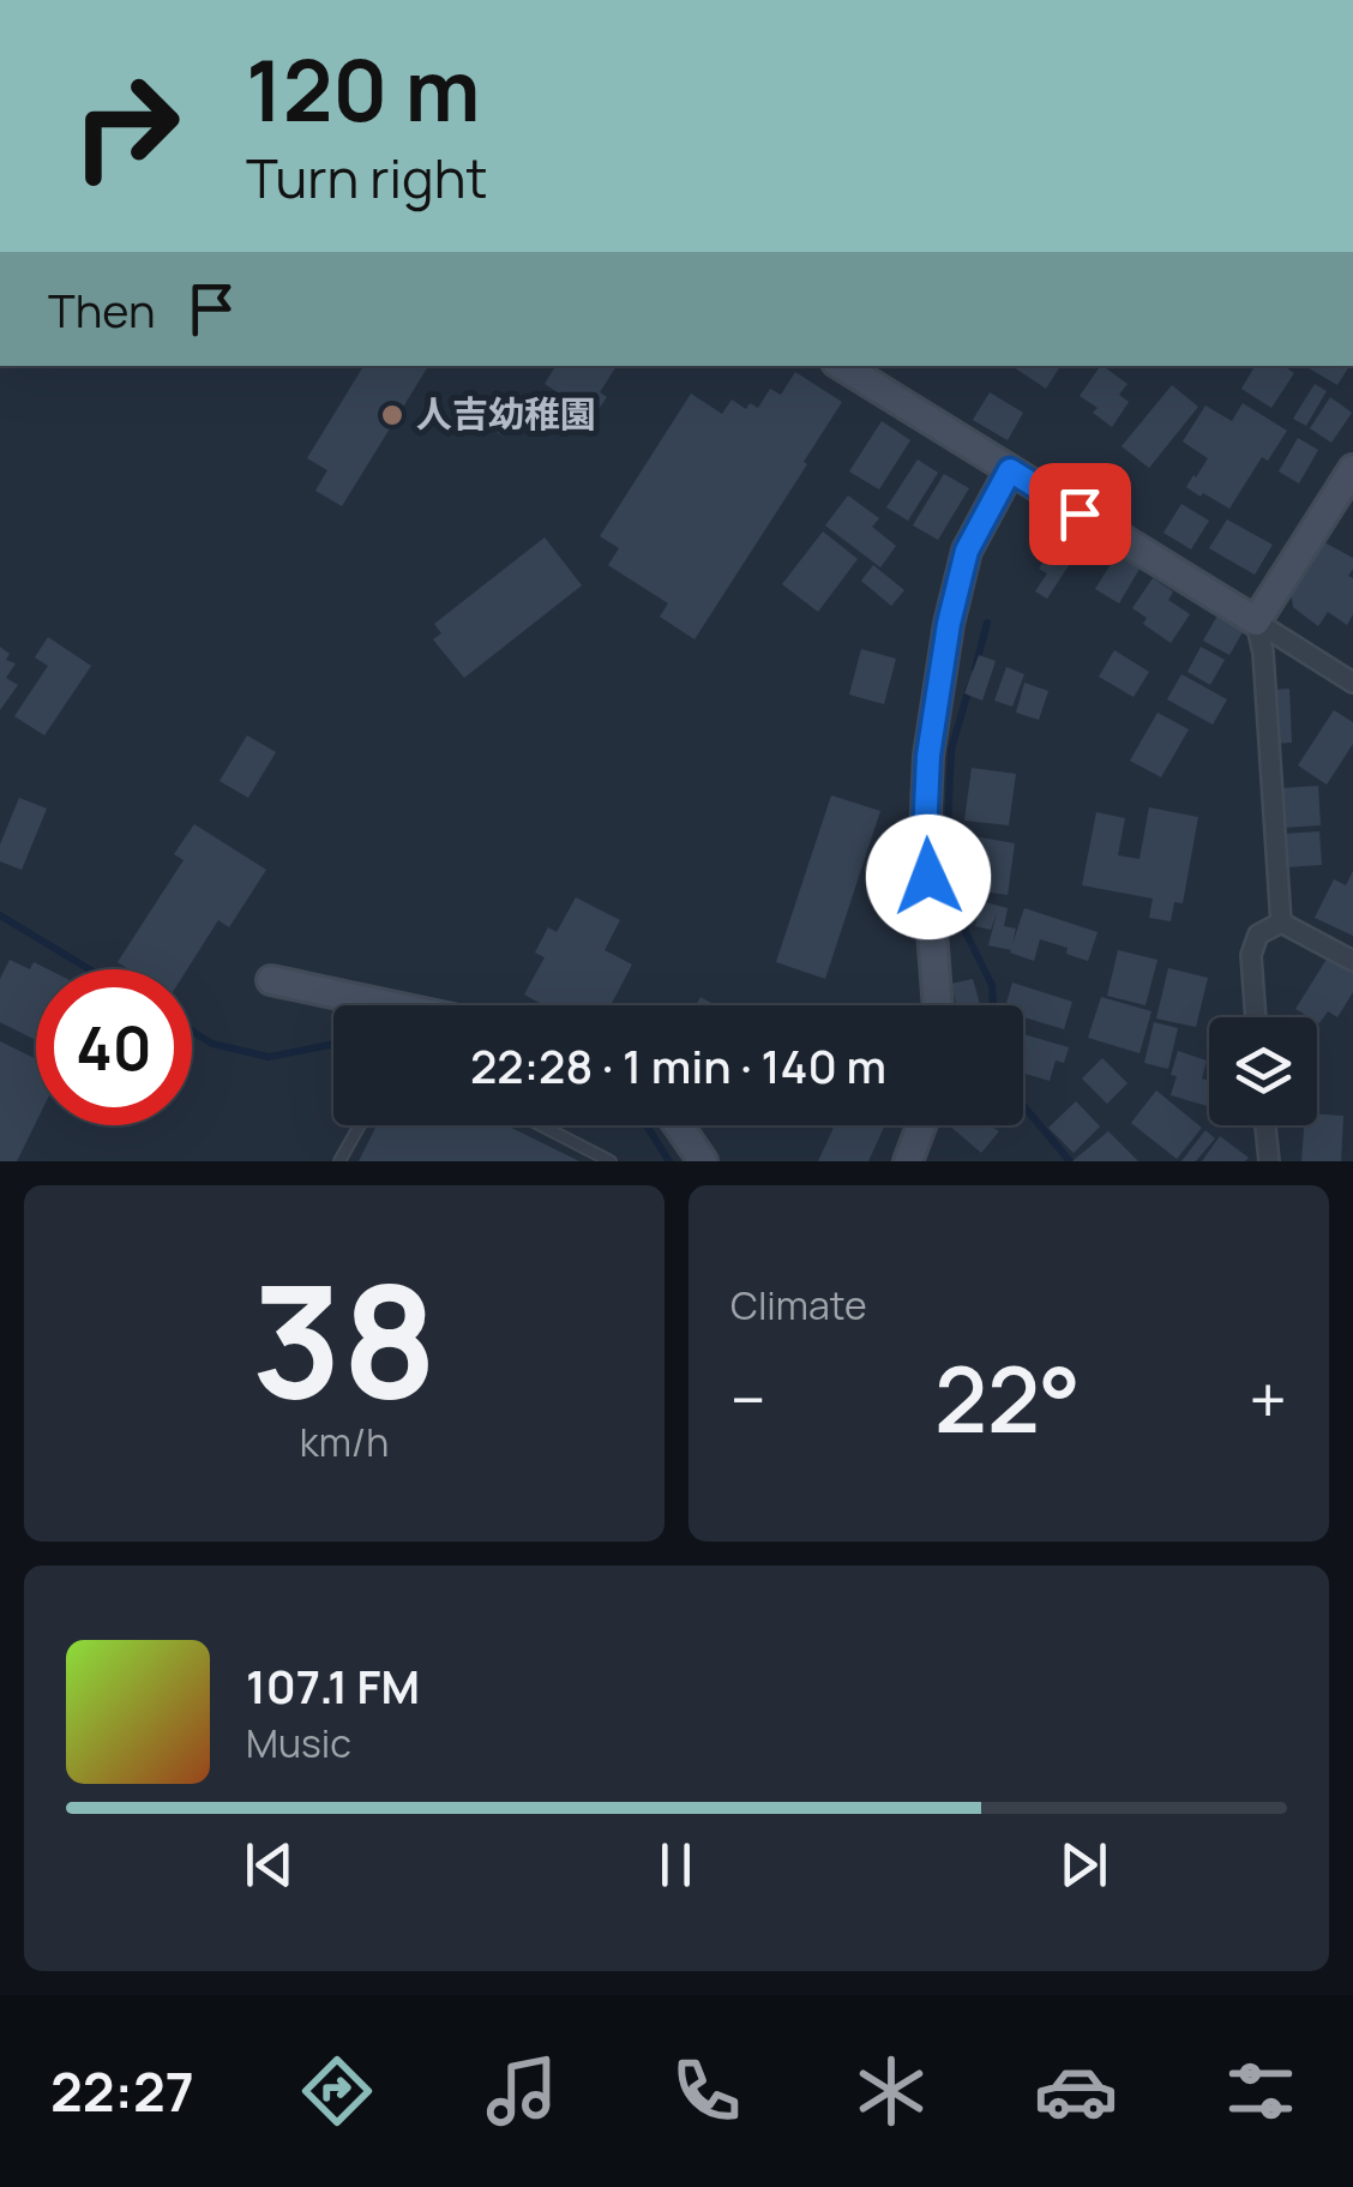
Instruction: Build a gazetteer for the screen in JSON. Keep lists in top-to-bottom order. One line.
{"places":["人吉幼稚園"],"page":{"turn":["120 m","Turn right"],"then":"Then","limit":"40","trip":"22:28 · 1 min · 140 m","tile":[["38","km/h"],"Climate"],"heat":["−","22°","+"],"song":["107.1 FM","Music"],"tabs":"22:27"}}
